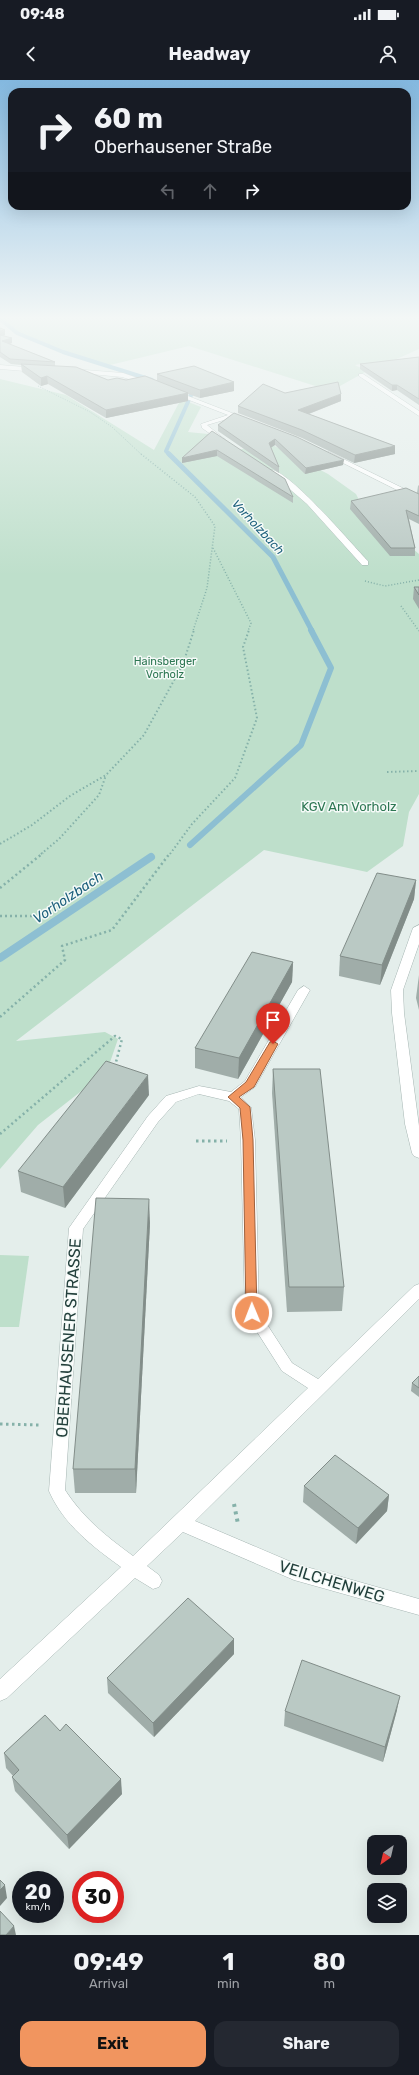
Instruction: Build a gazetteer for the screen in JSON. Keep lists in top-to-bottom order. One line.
{"streets":{"street":["OBERHAUSENER STRASSE","VEILCHENWEG"]},"water":["Vorholzbach"],"parks":["Hainsberger Vorholz","KGV Am Vorholz"],"north":"bottom left","page":{"status":"09:48","header":"Headway","turn":["60 m","Oberhausener Straße"],"speed":"20 km/h","limit":"30","eta":["09:49","Arrival","1","min","80","m"],"buttons":["Exit","Share"]}}
